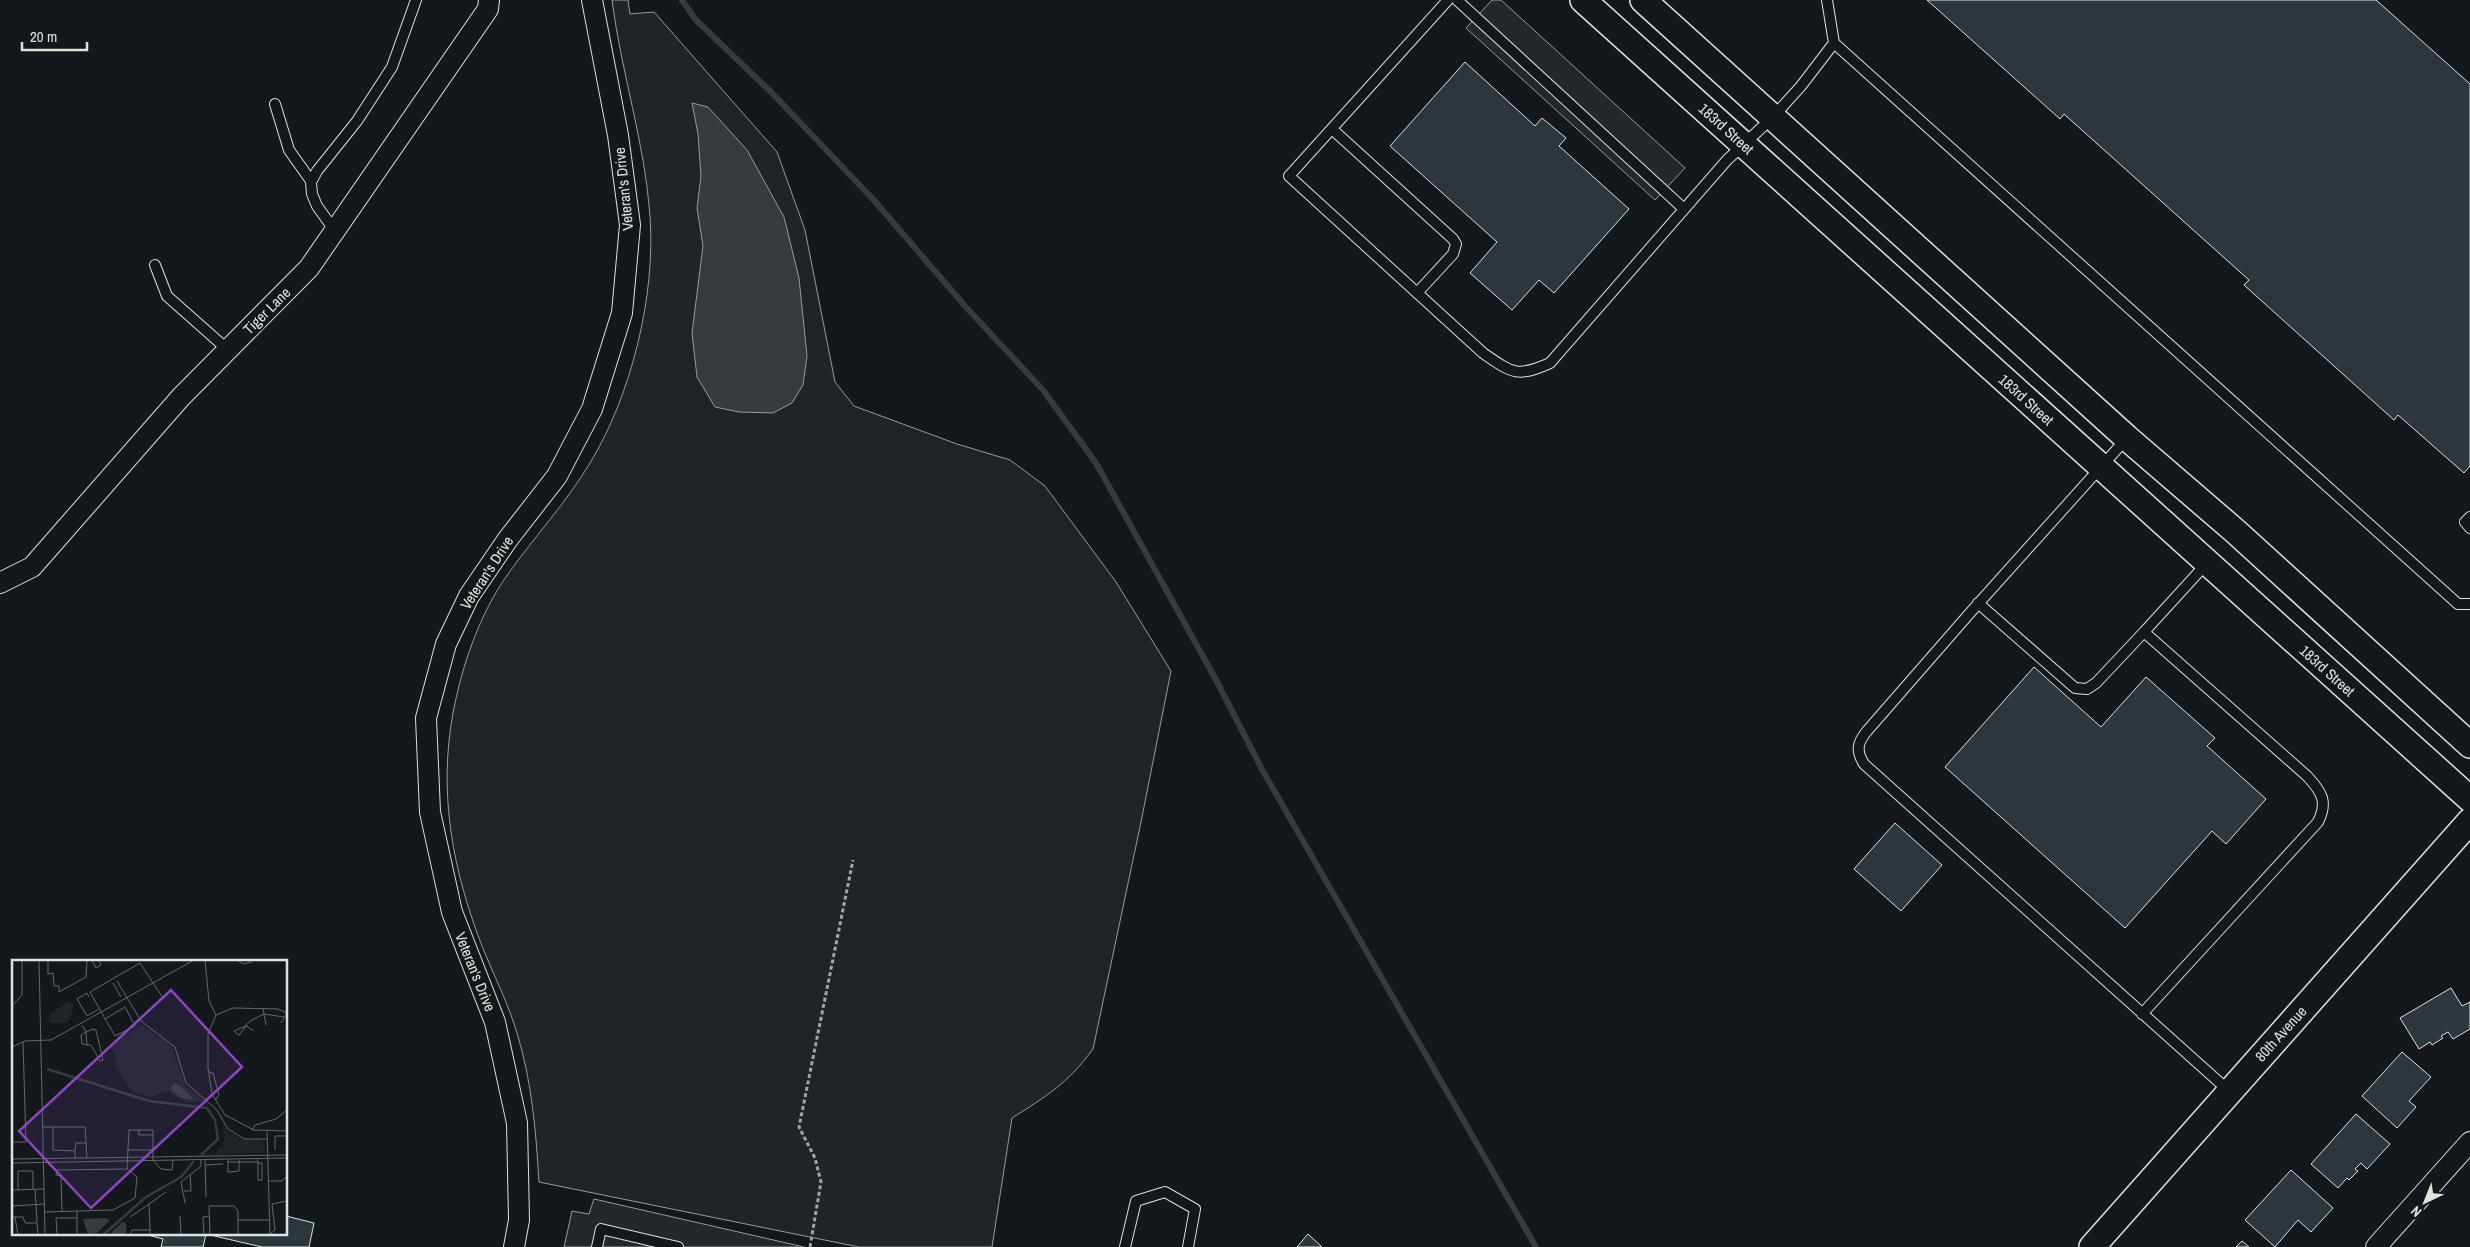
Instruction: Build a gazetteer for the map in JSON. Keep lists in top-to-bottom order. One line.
{"streets":{"street":["183rd Street","Veteran's Drive","Tiger Lane","80th Avenue"]},"scale_bar":"20 m","north":"bottom left"}
